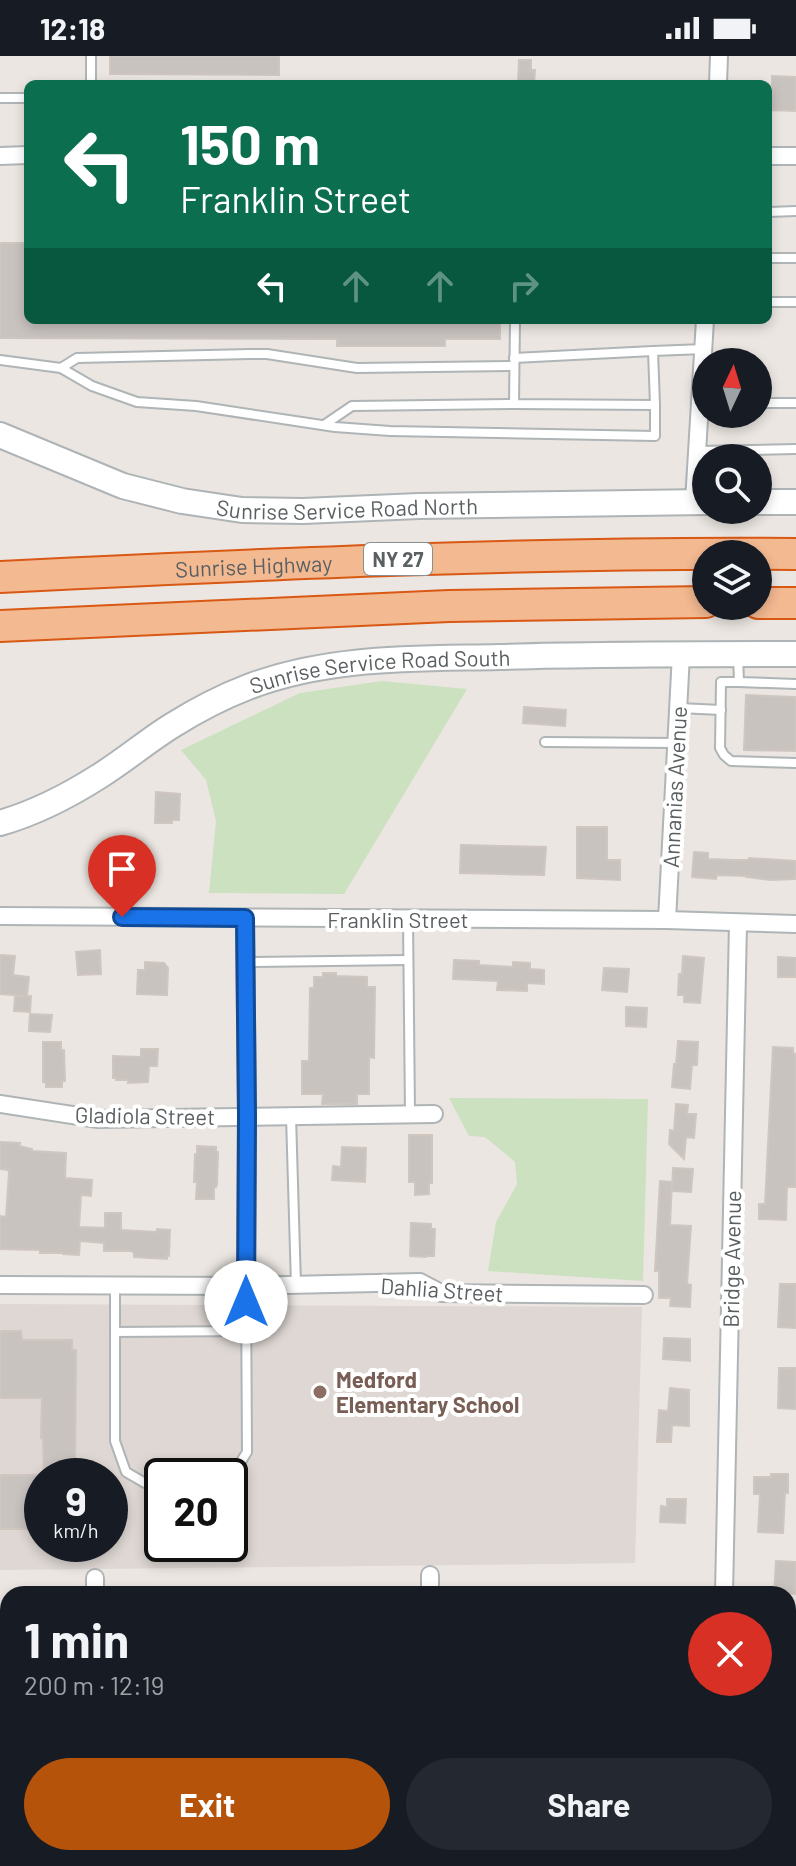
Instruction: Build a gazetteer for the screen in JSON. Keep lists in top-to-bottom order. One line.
{"streets":{"highway":["NY 27","Sunrise Highway"],"main road":["Sunrise Service Road North","Sunrise Service Road South"],"street":["Annanias Avenue","Franklin Street","Gladiola Street","Bridge Avenue","Dahlia Street"]},"crossings":[["Sunrise Service Road South","Annanias Avenue"],["Annanias Avenue","Franklin Street"],["Franklin Street","Bridge Avenue"]],"places":["Medford Elementary School"],"north":"top","page":{"status":"12:18","turn":["150 m","Franklin Street"],"speed":"9 km/h","limit":"20","heading":["1 min","200 m · 12:19"],"buttons":["Exit","Share"]}}
